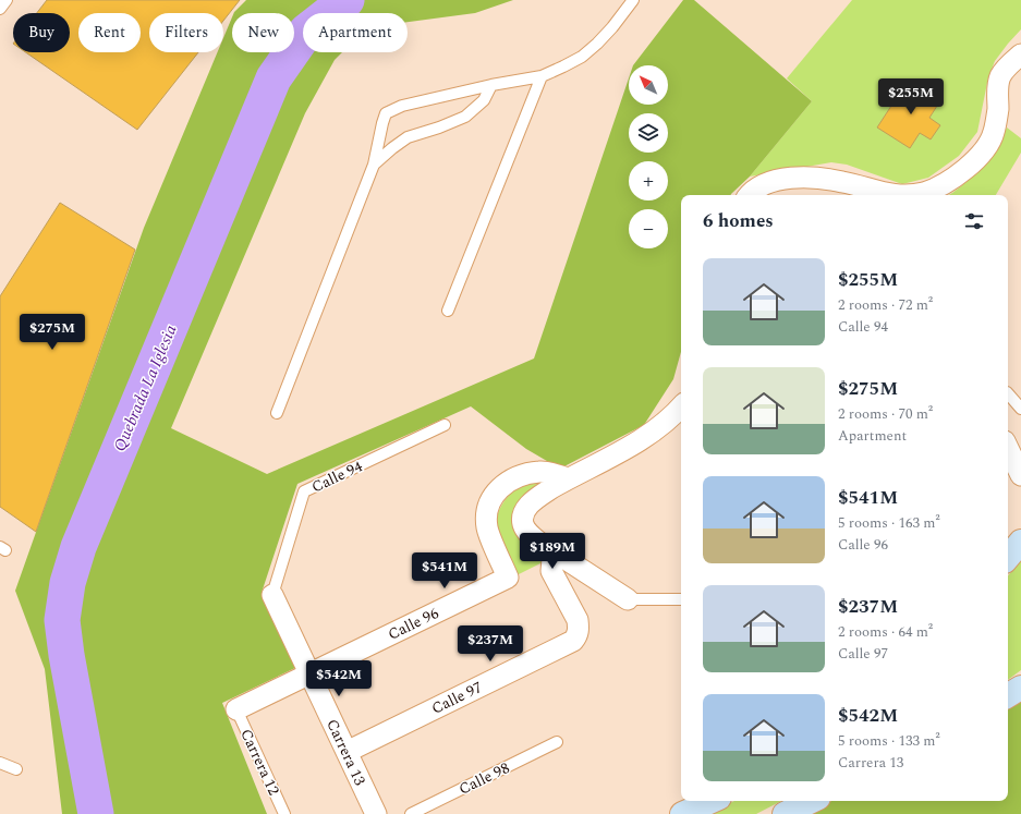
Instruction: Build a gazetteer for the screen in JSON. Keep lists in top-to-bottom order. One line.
{"streets":{"street":["Calle 96","Calle 97","Carrera 13"],"lane":["Calle 94","Carrera 12","Calle 98"]},"crossings":[["Calle 94","Carrera 13"],["Calle 96","Carrera 13"],["Calle 96","Carrera 12"],["Calle 97","Carrera 13"]],"water":["Quebrada La Iglesia"],"north":"top left","page":{"chip":["Buy","Rent","Filters","New","Apartment"],"map_buttons":["+","−"],"price":["$255M","$275M","$189M","$541M","$237M","$542M"],"heading":"6 homes","list":[{"name":"$255M","note":"2 rooms · 72 m² · Calle 94"},{"name":"$275M","note":"2 rooms · 70 m² · Apartment"},{"name":"$541M","note":"5 rooms · 163 m² · Calle 96"},{"name":"$237M","note":"2 rooms · 64 m² · Calle 97"},{"name":"$542M","note":"5 rooms · 133 m² · Carrera 13"}]}}
